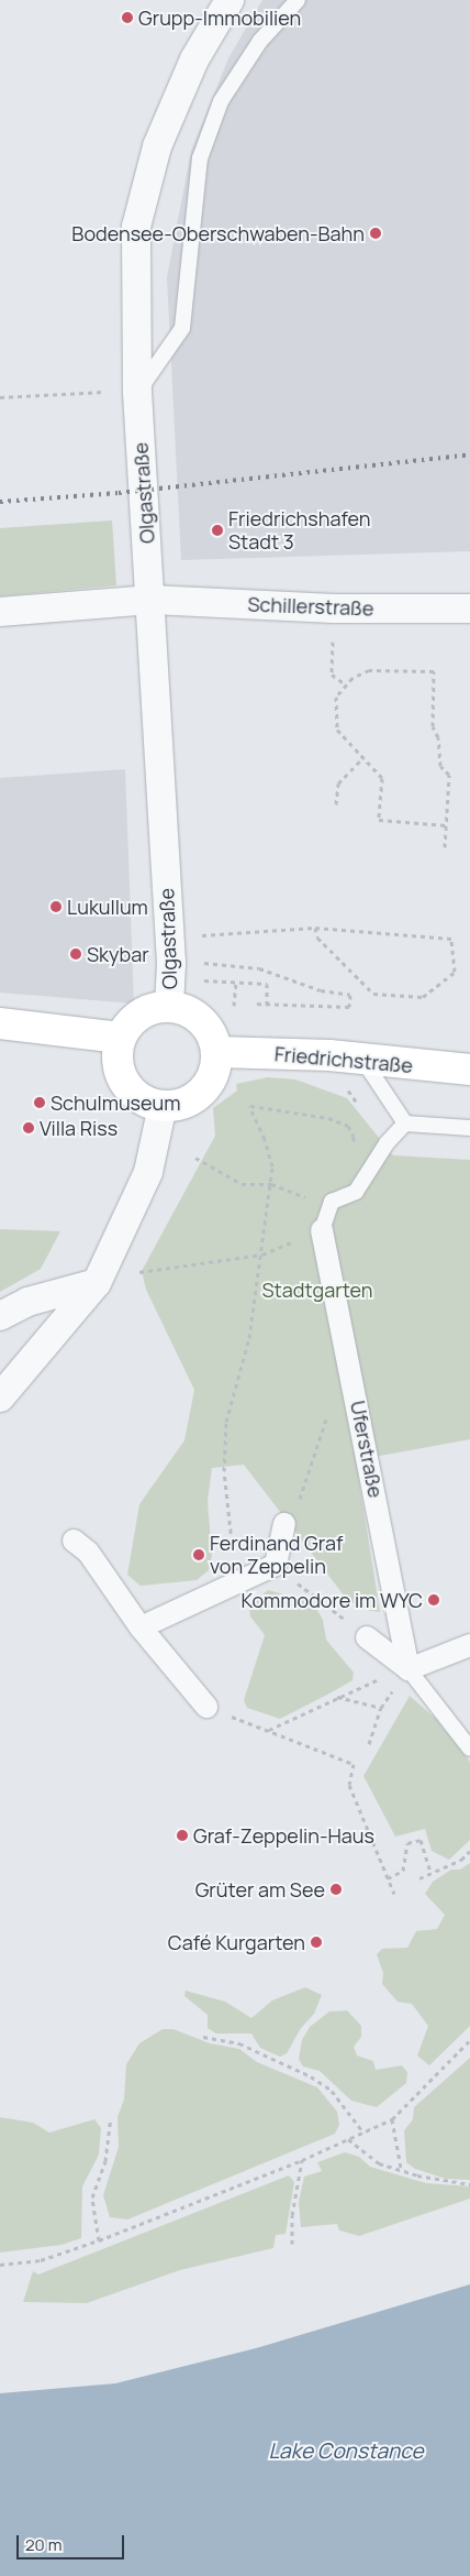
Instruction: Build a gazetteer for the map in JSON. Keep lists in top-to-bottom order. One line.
{"streets":{"main road":["Friedrichstraße"],"street":["Olgastraße","Schillerstraße","Uferstraße"]},"crossings":[["Olgastraße","Schillerstraße"],["Olgastraße","Friedrichstraße"]],"water":["Lake Constance"],"parks":["Stadtgarten"],"places":["Grupp-Immobilien","Bodensee-Oberschwaben-Bahn","Friedrichshafen Stadt 3","Lukullum","Skybar","Schulmuseum","Villa Riss","Ferdinand Graf von Zeppelin","Kommodore im WYC","Graf-Zeppelin-Haus","Grüter am See","Café Kurgarten"],"scale_bar":"20 m"}
